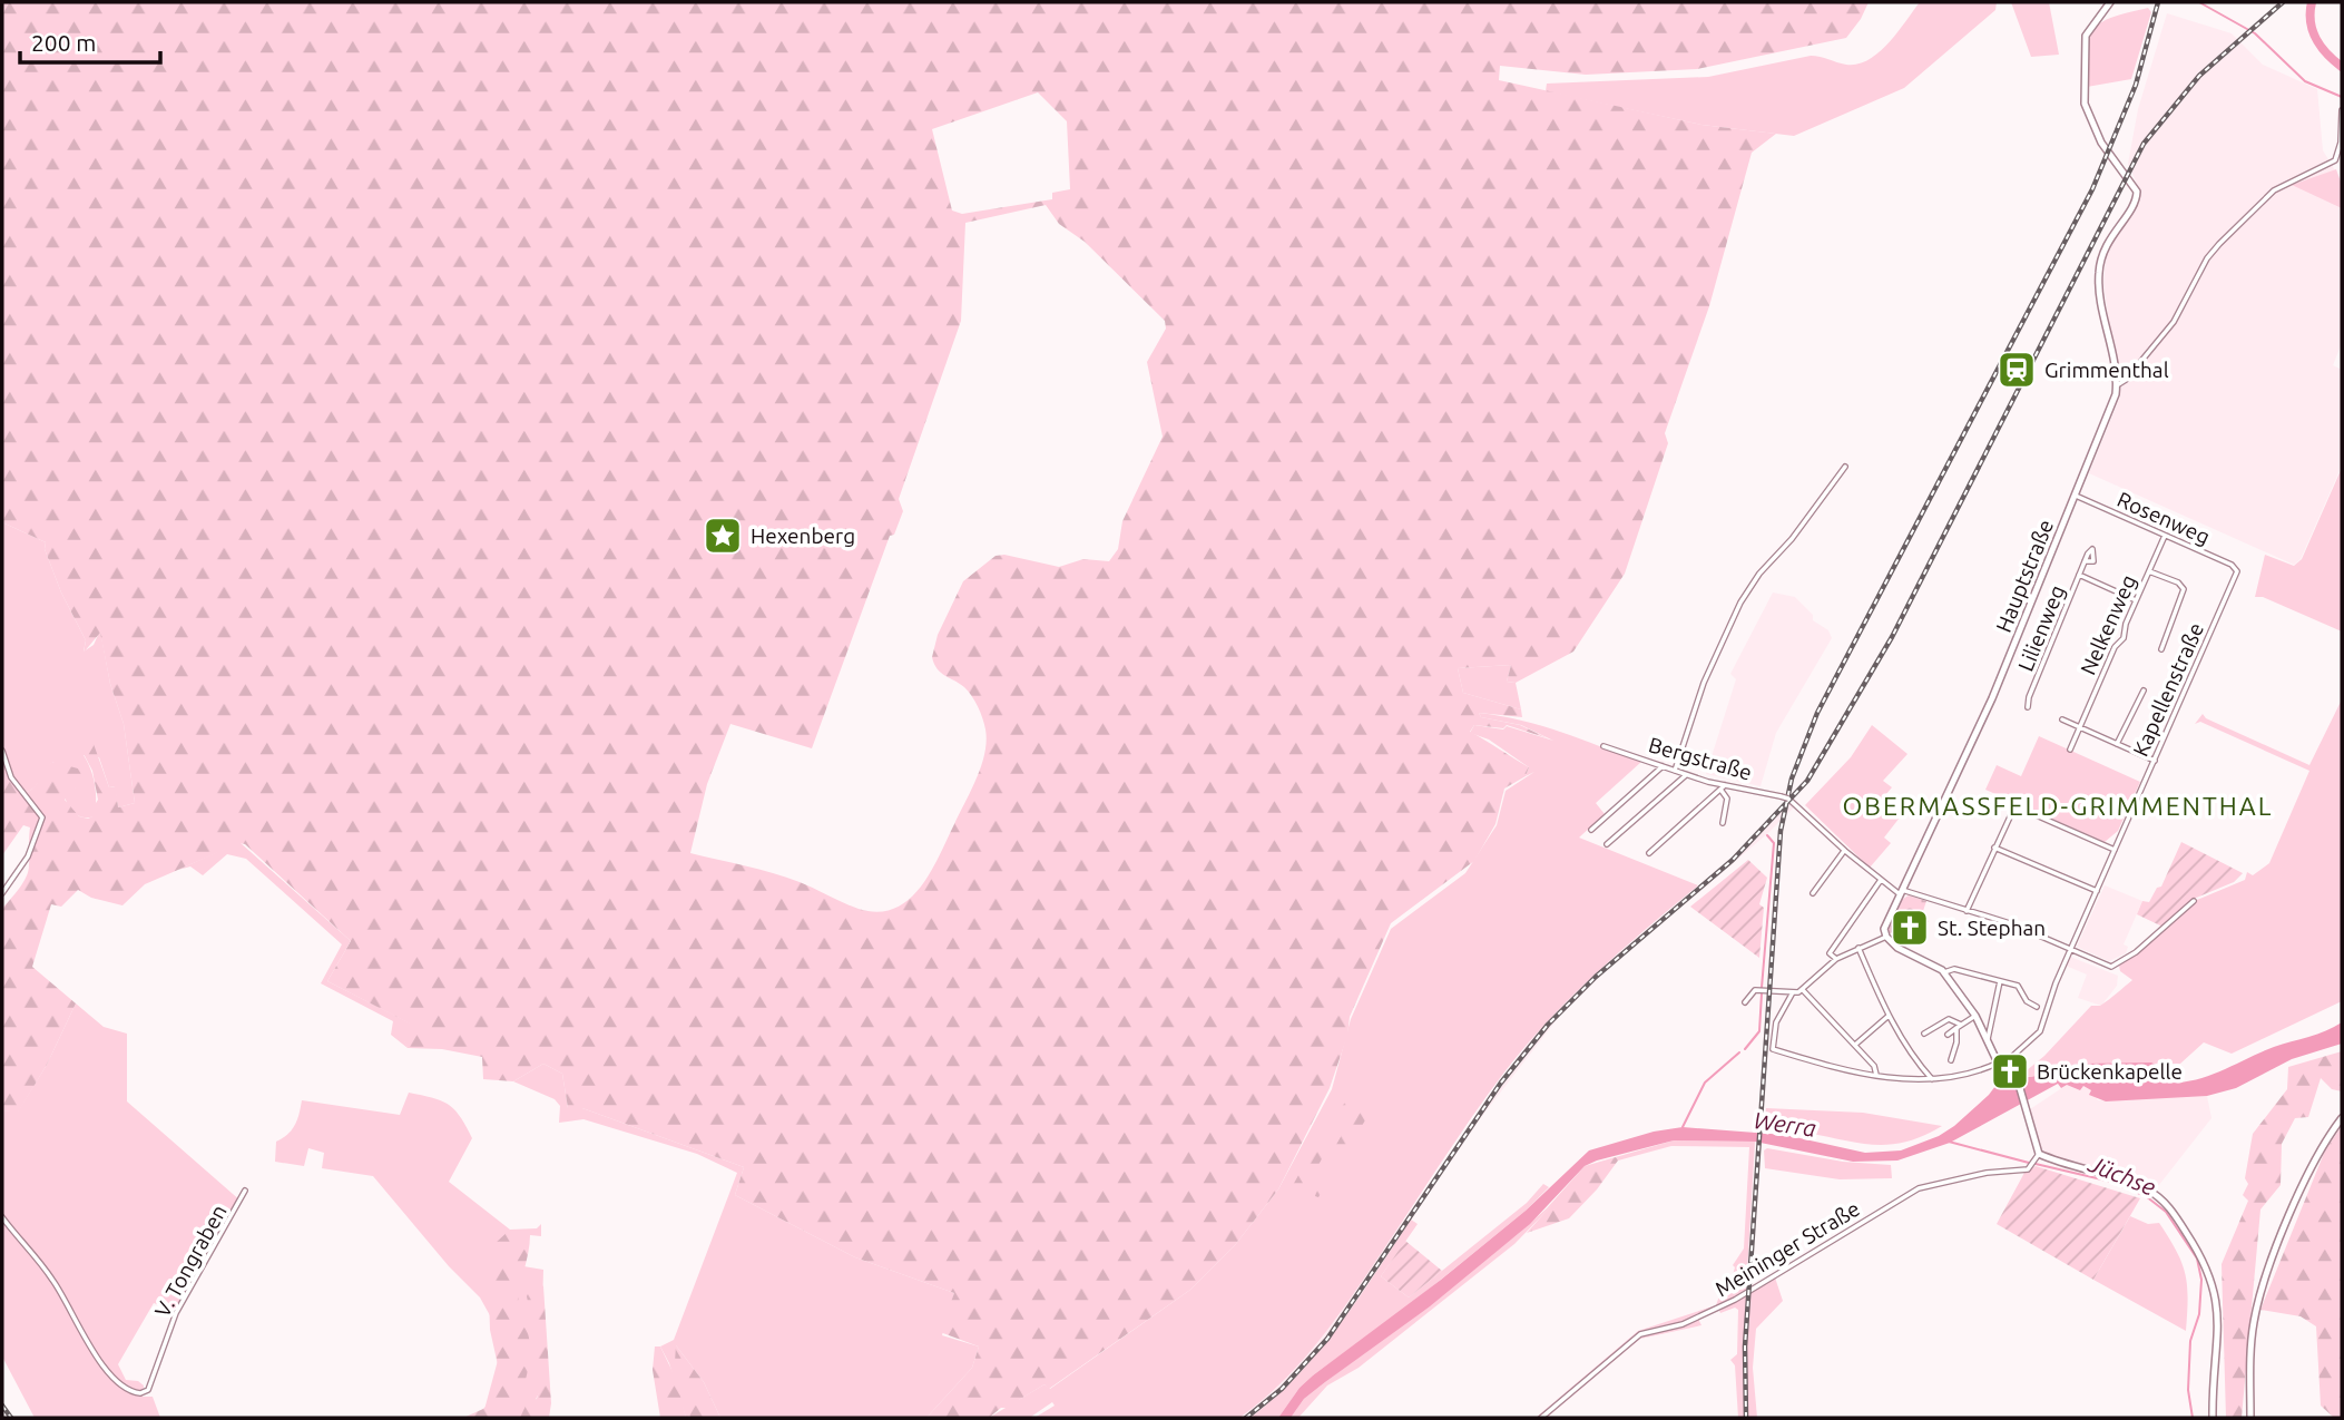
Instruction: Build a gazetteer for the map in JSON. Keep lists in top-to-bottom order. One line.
{"streets":{"main road":["Hauptstraße"],"street":["Rosenweg","Nelkenweg","Lilienweg","Kapellenstraße","Bergstraße","Meininger Straße","V. Tongraben"]},"crossings":[["Rosenweg","Hauptstraße"],["Rosenweg","Nelkenweg"],["Rosenweg","Kapellenstraße"]],"districts":["OBERMASSFELD-GRIMMENTHAL"],"water":["Werra","Jüchse"],"places":{"station":["Grimmenthal"],"place":["Hexenberg"],"church":["St. Stephan","Brückenkapelle"]},"scale_bar":"200 m"}
